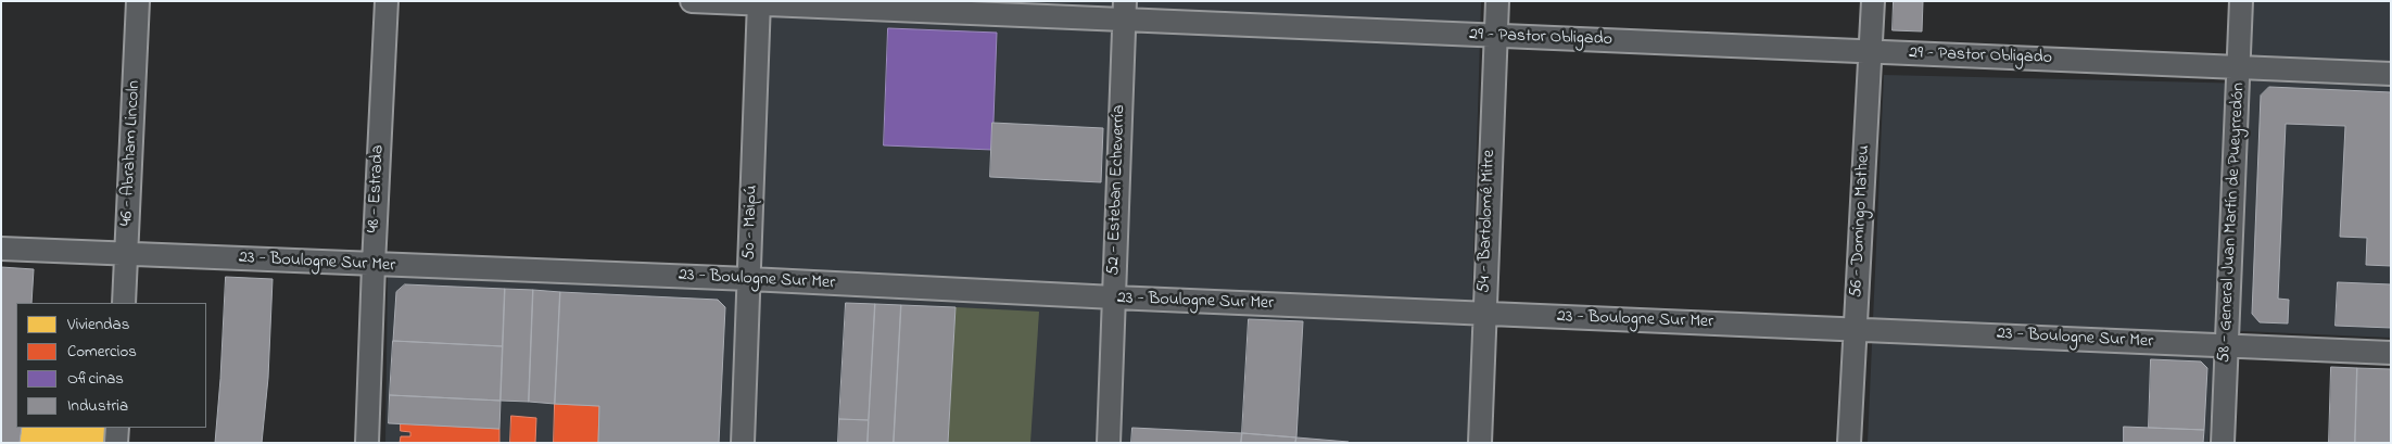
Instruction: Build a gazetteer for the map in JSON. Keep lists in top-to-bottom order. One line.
{"streets":{"street":["29 - Pastor Obligado","46 - Abraham Lincoln","48 - Estrada","52 - Esteban Echeverría","54 - Bartolomé Mitre","56 - Domingo Matheu","50 - Maipú","58 - General Juan Martín de Pueyrredón","23 - Boulogne Sur Mer"]},"crossings":[["29 - Pastor Obligado","52 - Esteban Echeverría"],["29 - Pastor Obligado","54 - Bartolomé Mitre"],["29 - Pastor Obligado","56 - Domingo Matheu"],["29 - Pastor Obligado","50 - Maipú"],["29 - Pastor Obligado","58 - General Juan Martín de Pueyrredón"],["46 - Abraham Lincoln","23 - Boulogne Sur Mer"],["48 - Estrada","23 - Boulogne Sur Mer"],["52 - Esteban Echeverría","23 - Boulogne Sur Mer"],["54 - Bartolomé Mitre","23 - Boulogne Sur Mer"],["56 - Domingo Matheu","23 - Boulogne Sur Mer"],["50 - Maipú","23 - Boulogne Sur Mer"],["58 - General Juan Martín de Pueyrredón","23 - Boulogne Sur Mer"]],"legend":["Viviendas","Comercios","Oficinas","Industria"]}
